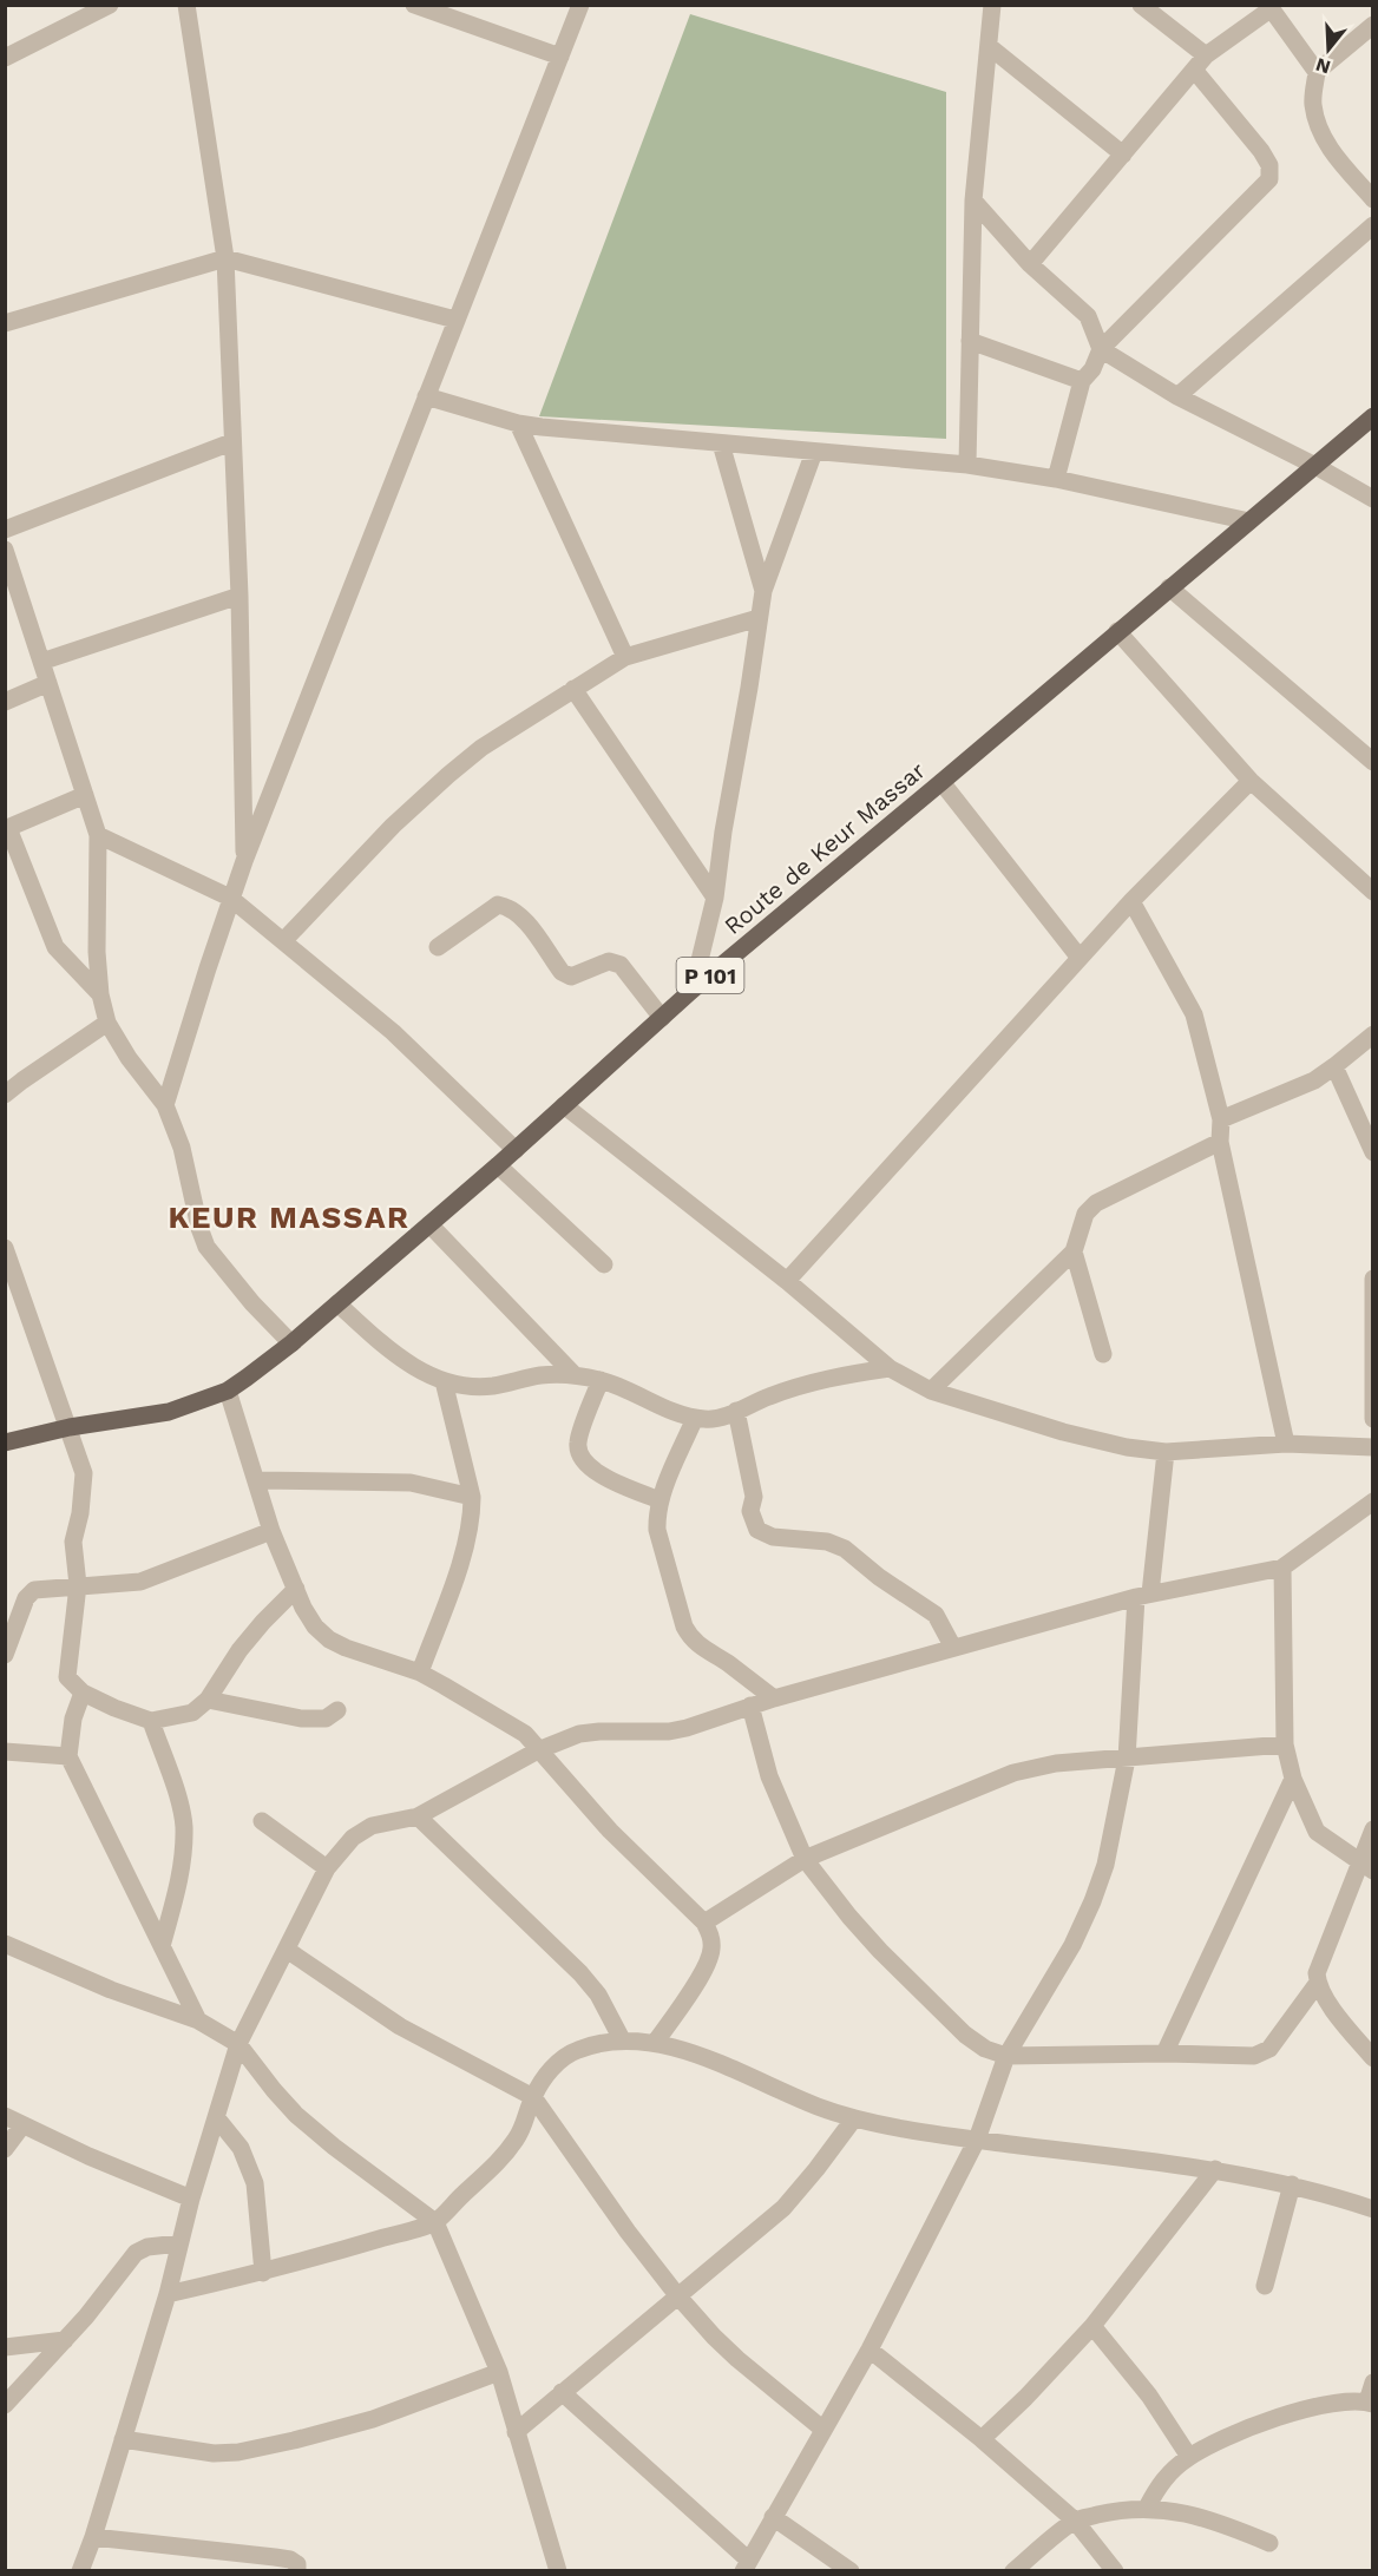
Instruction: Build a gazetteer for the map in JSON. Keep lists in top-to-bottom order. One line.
{"streets":{"main road":["Route de Keur Massar","P 101"]},"districts":["KEUR MASSAR"],"north":"bottom"}
